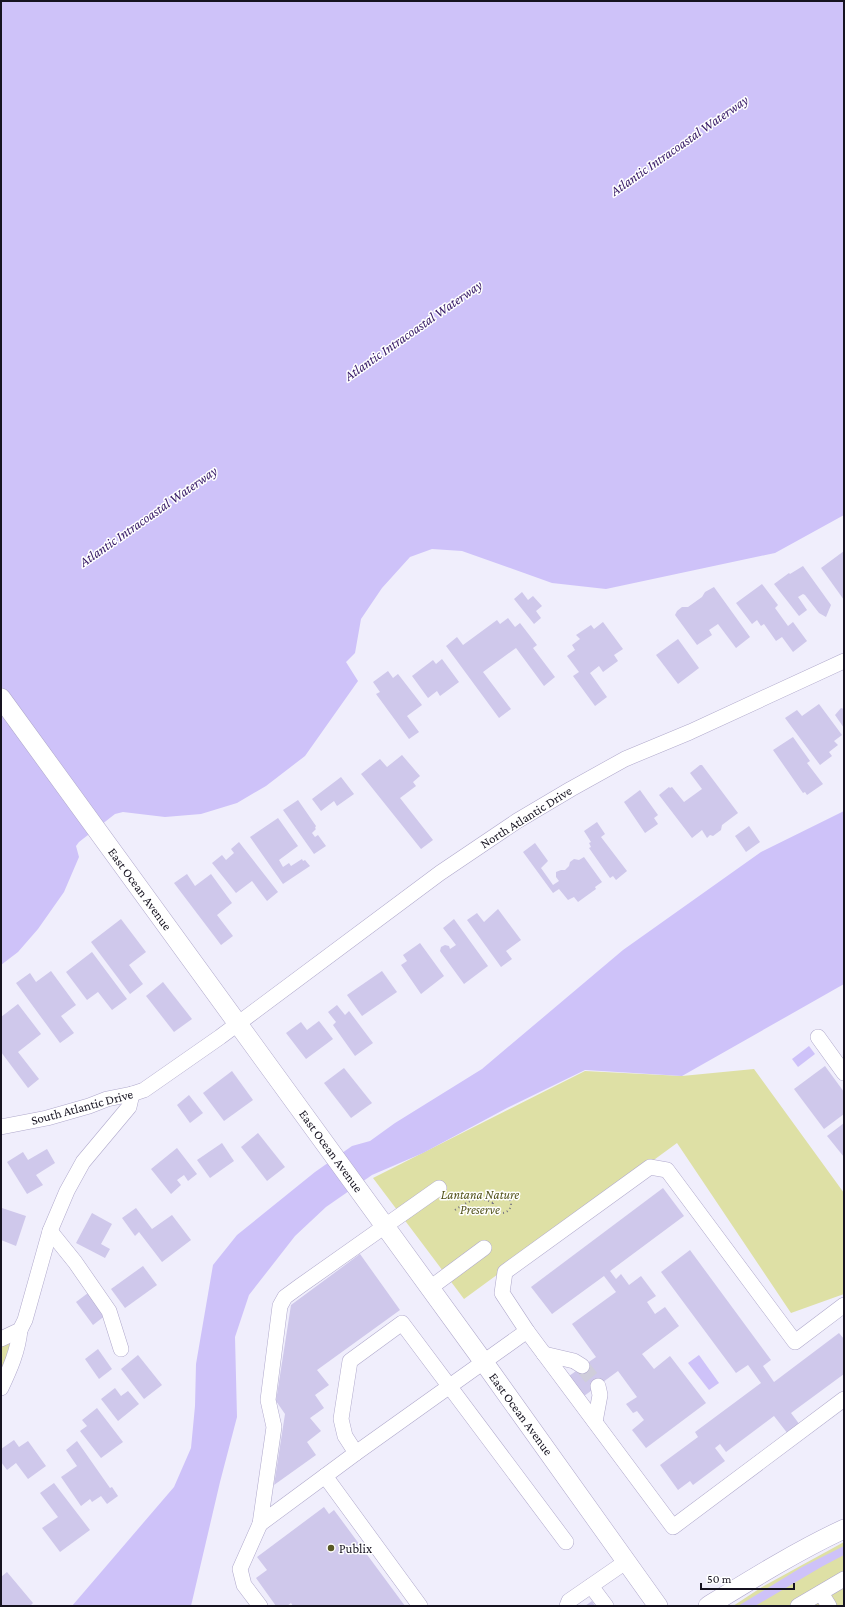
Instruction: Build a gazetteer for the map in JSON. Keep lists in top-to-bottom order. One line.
{"streets":{"main road":["East Ocean Avenue"],"street":["North Atlantic Drive","South Atlantic Drive"]},"crossings":[["North Atlantic Drive","East Ocean Avenue"],["North Atlantic Drive","South Atlantic Drive"],["East Ocean Avenue","South Atlantic Drive"]],"water":["Atlantic Intracoastal Waterway"],"parks":["Lantana Nature Preserve"],"places":["Publix"],"scale_bar":"50 m"}
